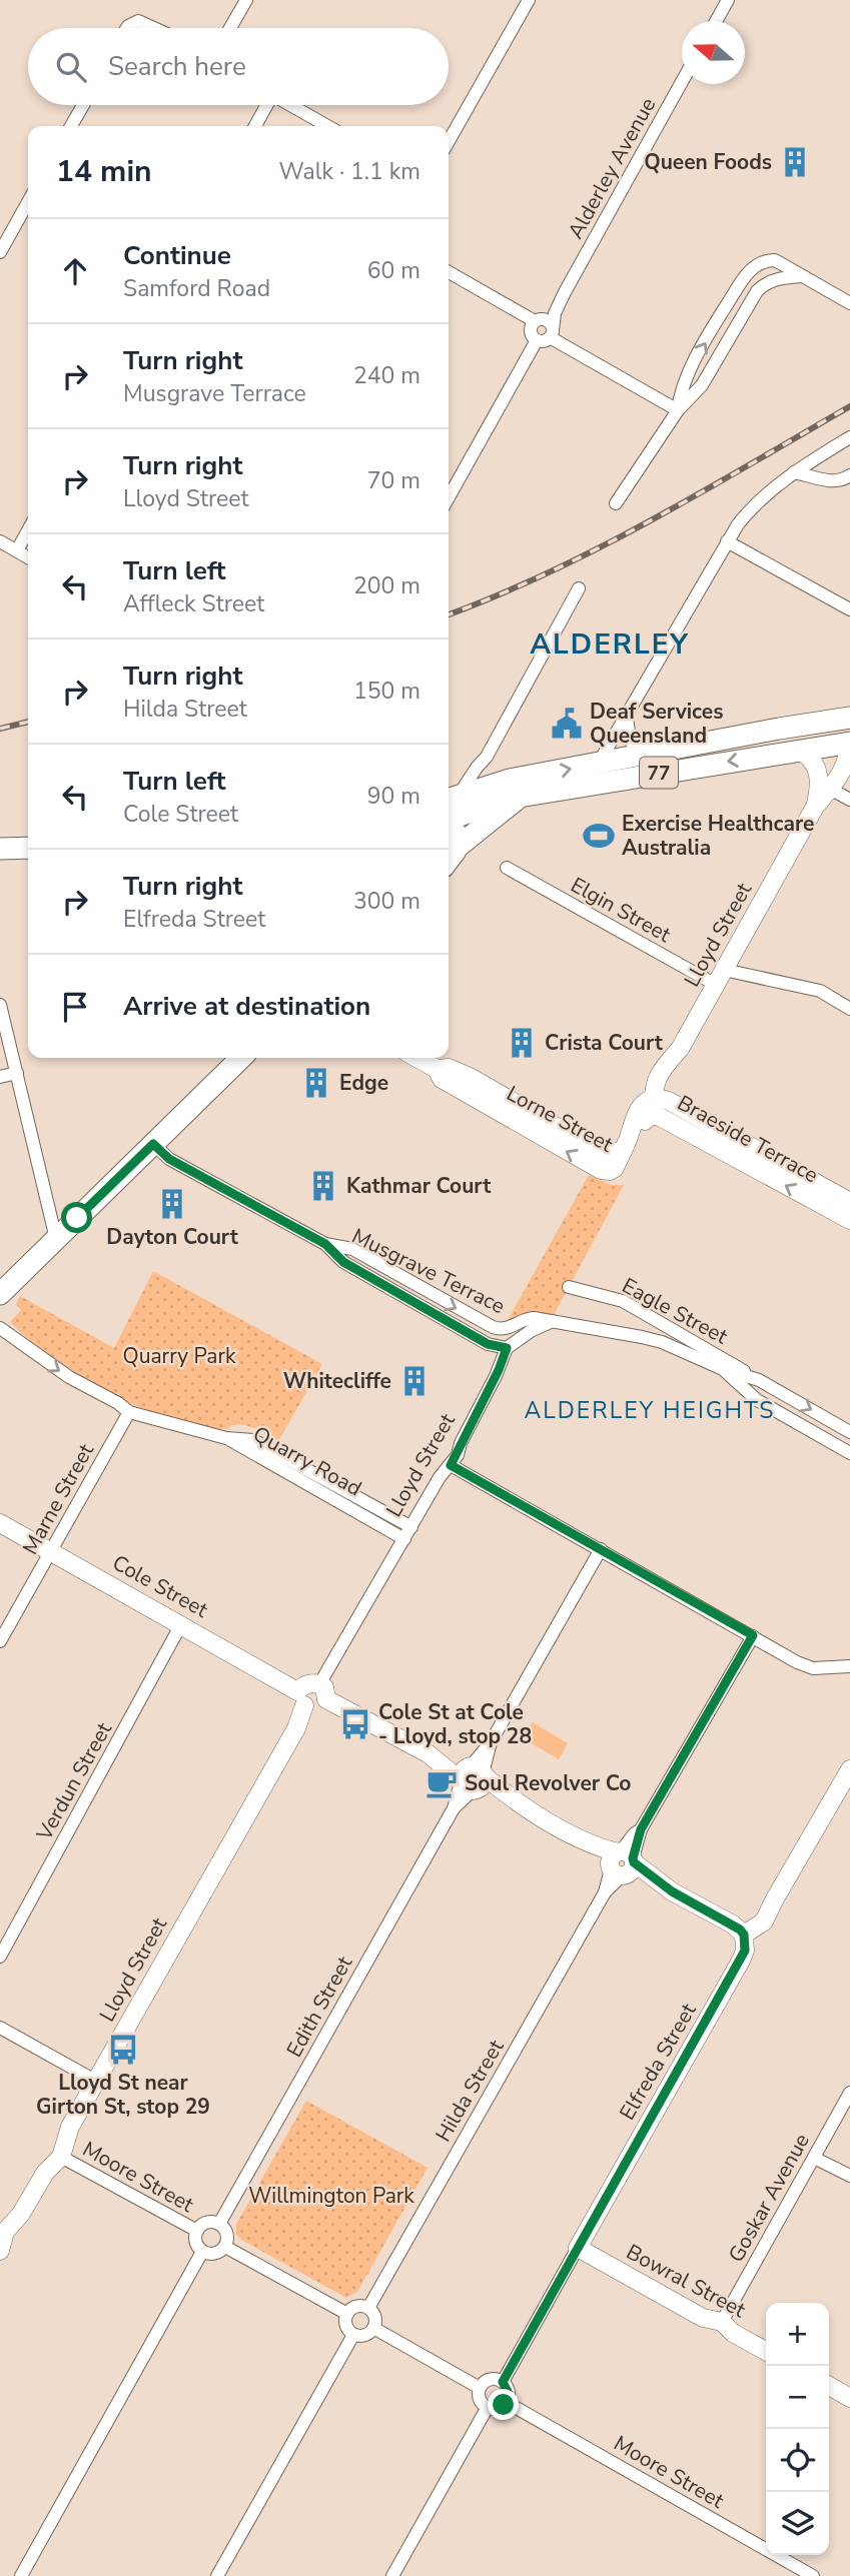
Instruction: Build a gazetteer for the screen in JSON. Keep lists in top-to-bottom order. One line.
{"streets":{"main road":["77"],"street":["Alderley Avenue","Elgin Street","Lloyd Street","Lorne Street","Braeside Terrace","Musgrave Terrace","Eagle Street","Quarry Road","Marne Street","Cole Street","Verdun Street","Edith Street","Elfreda Street","Hilda Street","Moore Street","Goskar Avenue","Bowral Street"]},"crossings":[["77","Lloyd Street"],["Elgin Street","Lloyd Street"],["Lloyd Street","Braeside Terrace"],["Lloyd Street","Musgrave Terrace"],["Lloyd Street","Quarry Road"],["Lloyd Street","Cole Street"],["Lloyd Street","Moore Street"],["Lorne Street","Braeside Terrace"],["Musgrave Terrace","Eagle Street"],["Quarry Road","Marne Street"],["Marne Street","Cole Street"],["Cole Street","Verdun Street"],["Edith Street","Moore Street"],["Elfreda Street","Moore Street"],["Elfreda Street","Bowral Street"],["Goskar Avenue","Bowral Street"]],"districts":["ALDERLEY","ALDERLEY HEIGHTS"],"parks":["Quarry Park","Willmington Park"],"places":{"building":["Queen Foods","Crista Court","Edge","Kathmar Court","Dayton Court","Whitecliffe"],"public building":["Deaf Services Queensland"],"sports":["Exercise Healthcare Australia"],"bus stop":["Cole St at Cole - Lloyd, stop 28","Lloyd St near Girton St, stop 29"],"cafe":["Soul Revolver Co"]},"north":"left","page":{"search":"Search here","heading":["14 min","Walk · 1.1 km"],"list":[["Continue","Samford Road","60 m"],["Turn right","Musgrave Terrace","240 m"],["Turn right","Lloyd Street","70 m"],["Turn left","Affleck Street","200 m"],["Turn right","Hilda Street","150 m"],["Turn left","Cole Street","90 m"],["Turn right","Elfreda Street","300 m"],"Arrive at destination"],"map_buttons":["+","−"]}}
